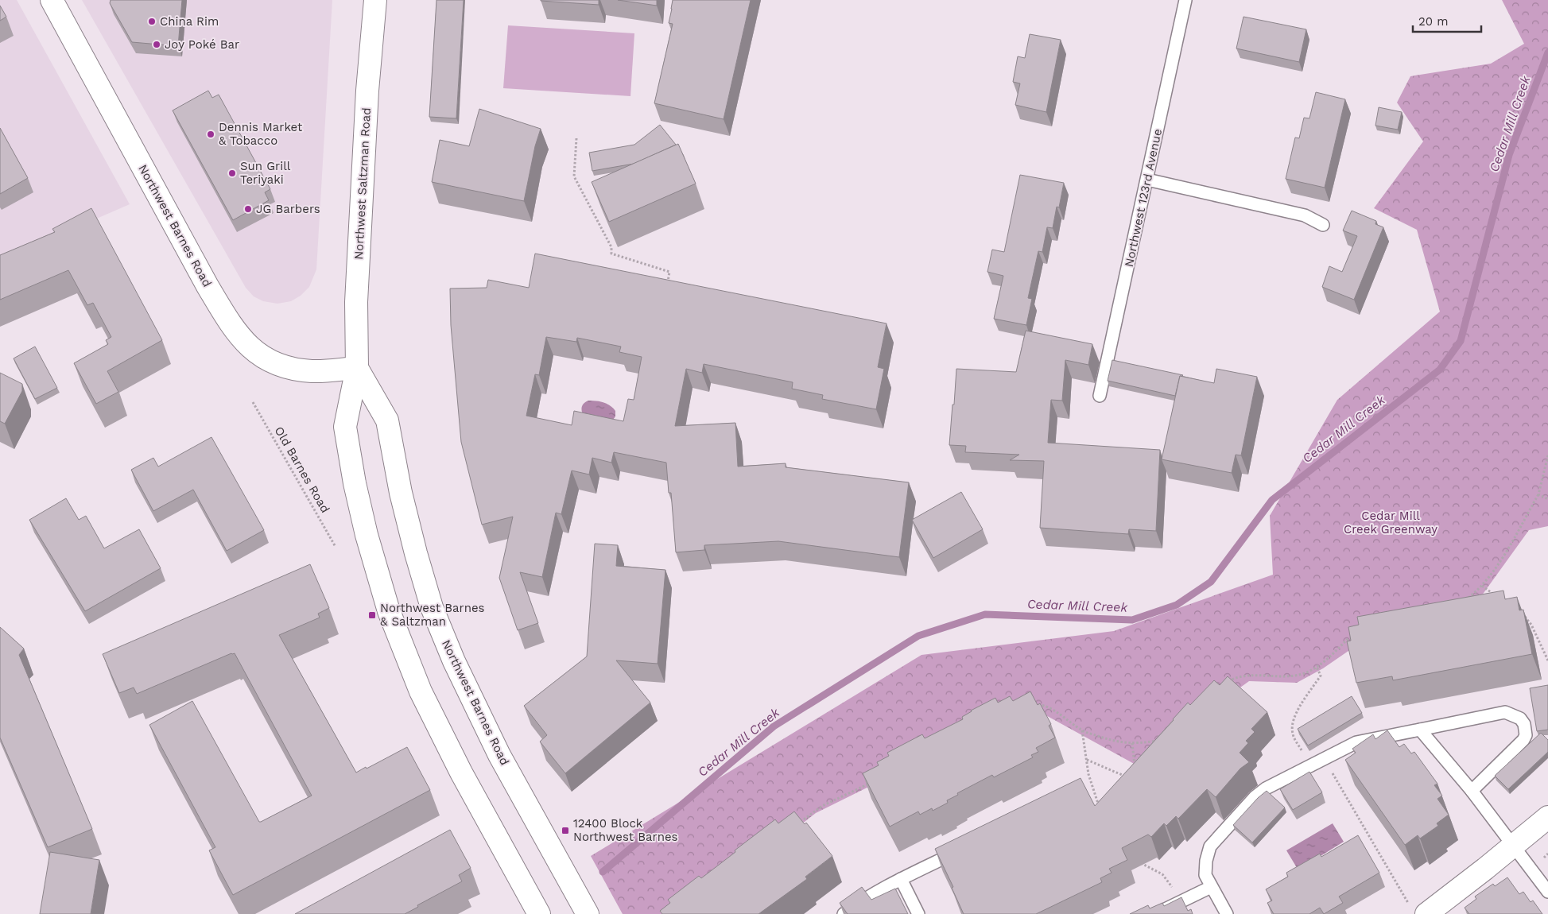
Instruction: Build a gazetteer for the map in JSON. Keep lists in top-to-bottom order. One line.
{"streets":{"main road":["Northwest Saltzman Road","Northwest Barnes Road"],"lane":["Northwest 123rd Avenue"],"path":["Old Barnes Road"]},"crossings":[["Northwest Saltzman Road","Northwest Barnes Road"]],"water":["Cedar Mill Creek"],"parks":["Cedar Mill Creek Greenway"],"places":{"other":["China Rim","Joy Poké Bar","Dennis Market & Tobacco","Sun Grill Teriyaki","JG Barbers"],"transit":["Northwest Barnes & Saltzman","12400 Block Northwest Barnes"]},"scale_bar":"20 m"}
